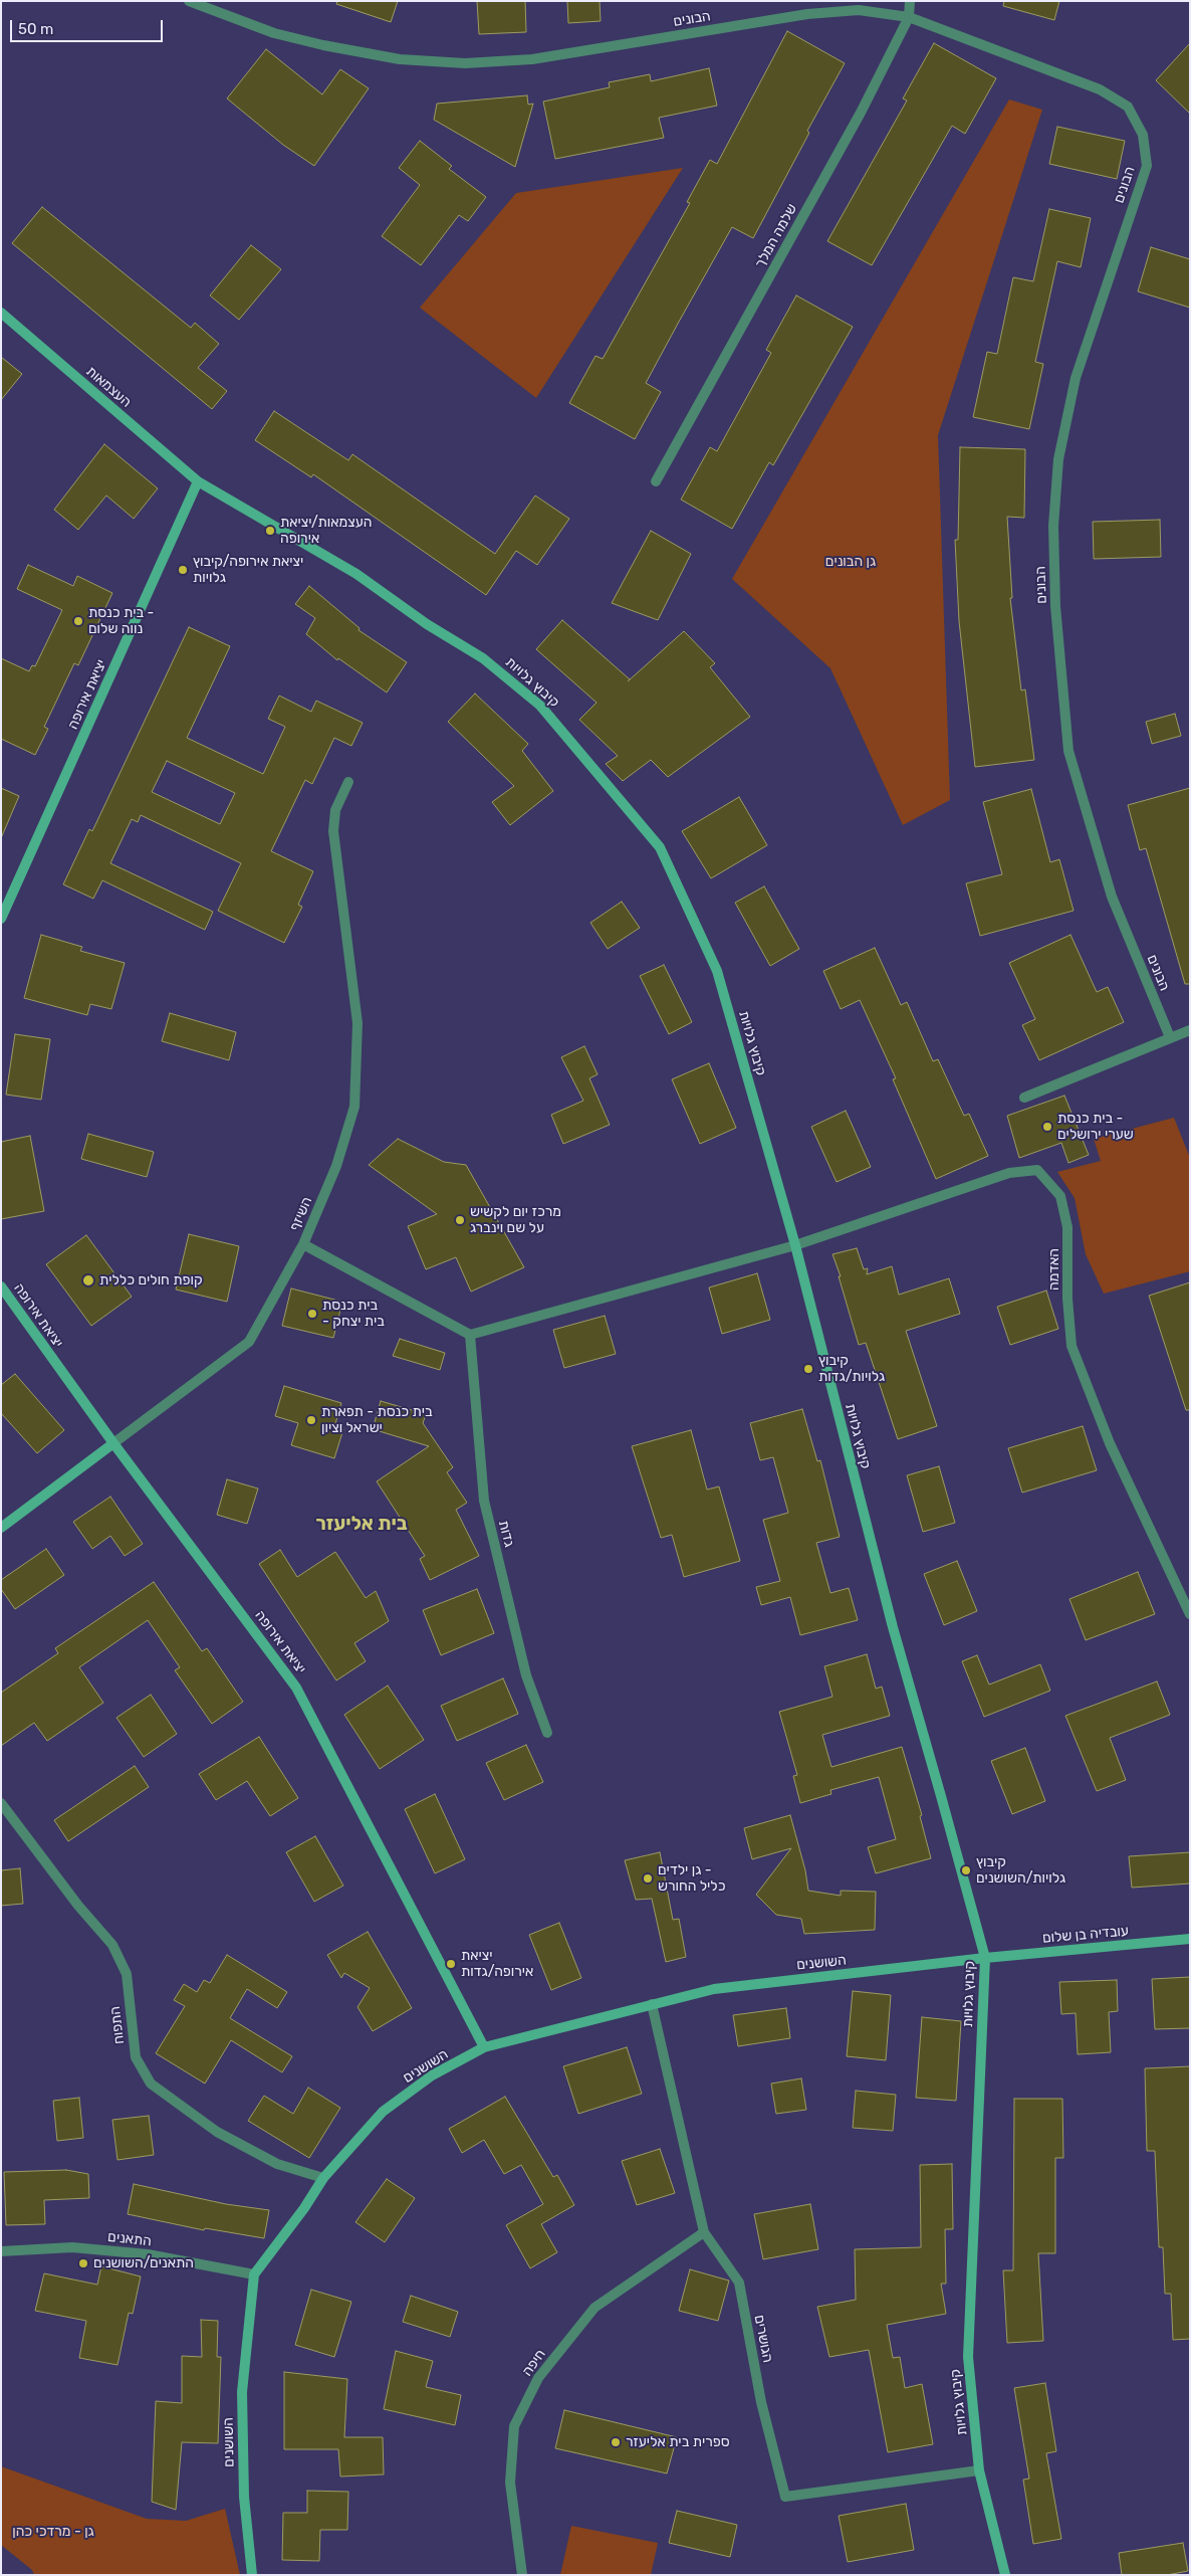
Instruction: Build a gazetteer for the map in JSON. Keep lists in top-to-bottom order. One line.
{"streets":{"street":["הבונים","שלמה המלך","העצמאות","קיבוץ גלויות","יציאת אירופה","השיזף","האדמה","גדות","עובדיה בן שלום","השושנים","התפוח","התאנים","הגושרים","חיפה"]},"crossings":[["הבונים","שלמה המלך"],["העצמאות","קיבוץ גלויות"],["העצמאות","יציאת אירופה"],["קיבוץ גלויות","יציאת אירופה"],["קיבוץ גלויות","האדמה"],["קיבוץ גלויות","עובדיה בן שלום"],["קיבוץ גלויות","השושנים"],["קיבוץ גלויות","הגושרים"],["יציאת אירופה","השיזף"],["יציאת אירופה","השושנים"],["עובדיה בן שלום","השושנים"],["השושנים","התפוח"],["השושנים","התאנים"],["השושנים","הגושרים"],["הגושרים","חיפה"]],"districts":["בית אליעזר"],"parks":["גן הבונים","גן - מרדכי כהן"],"places":["העצמאות/יציאת אירופה","יציאת אירופה/קיבוץ גלויות","בית כנסת - נווה שלום","בית כנסת - שערי ירושלים","מרכז יום לקשיש על שם וינברג","קופת חולים כללית","בית כנסת - בית יצחק","קיבוץ גלויות/גדות","בית כנסת - תפארת ישראל וציון","קיבוץ גלויות/השושנים","גן ילדים - כליל החורש","יציאת אירופה/גדות","התאנים/השושנים","ספרית בית אליעזר"],"scale_bar":"50 m"}
